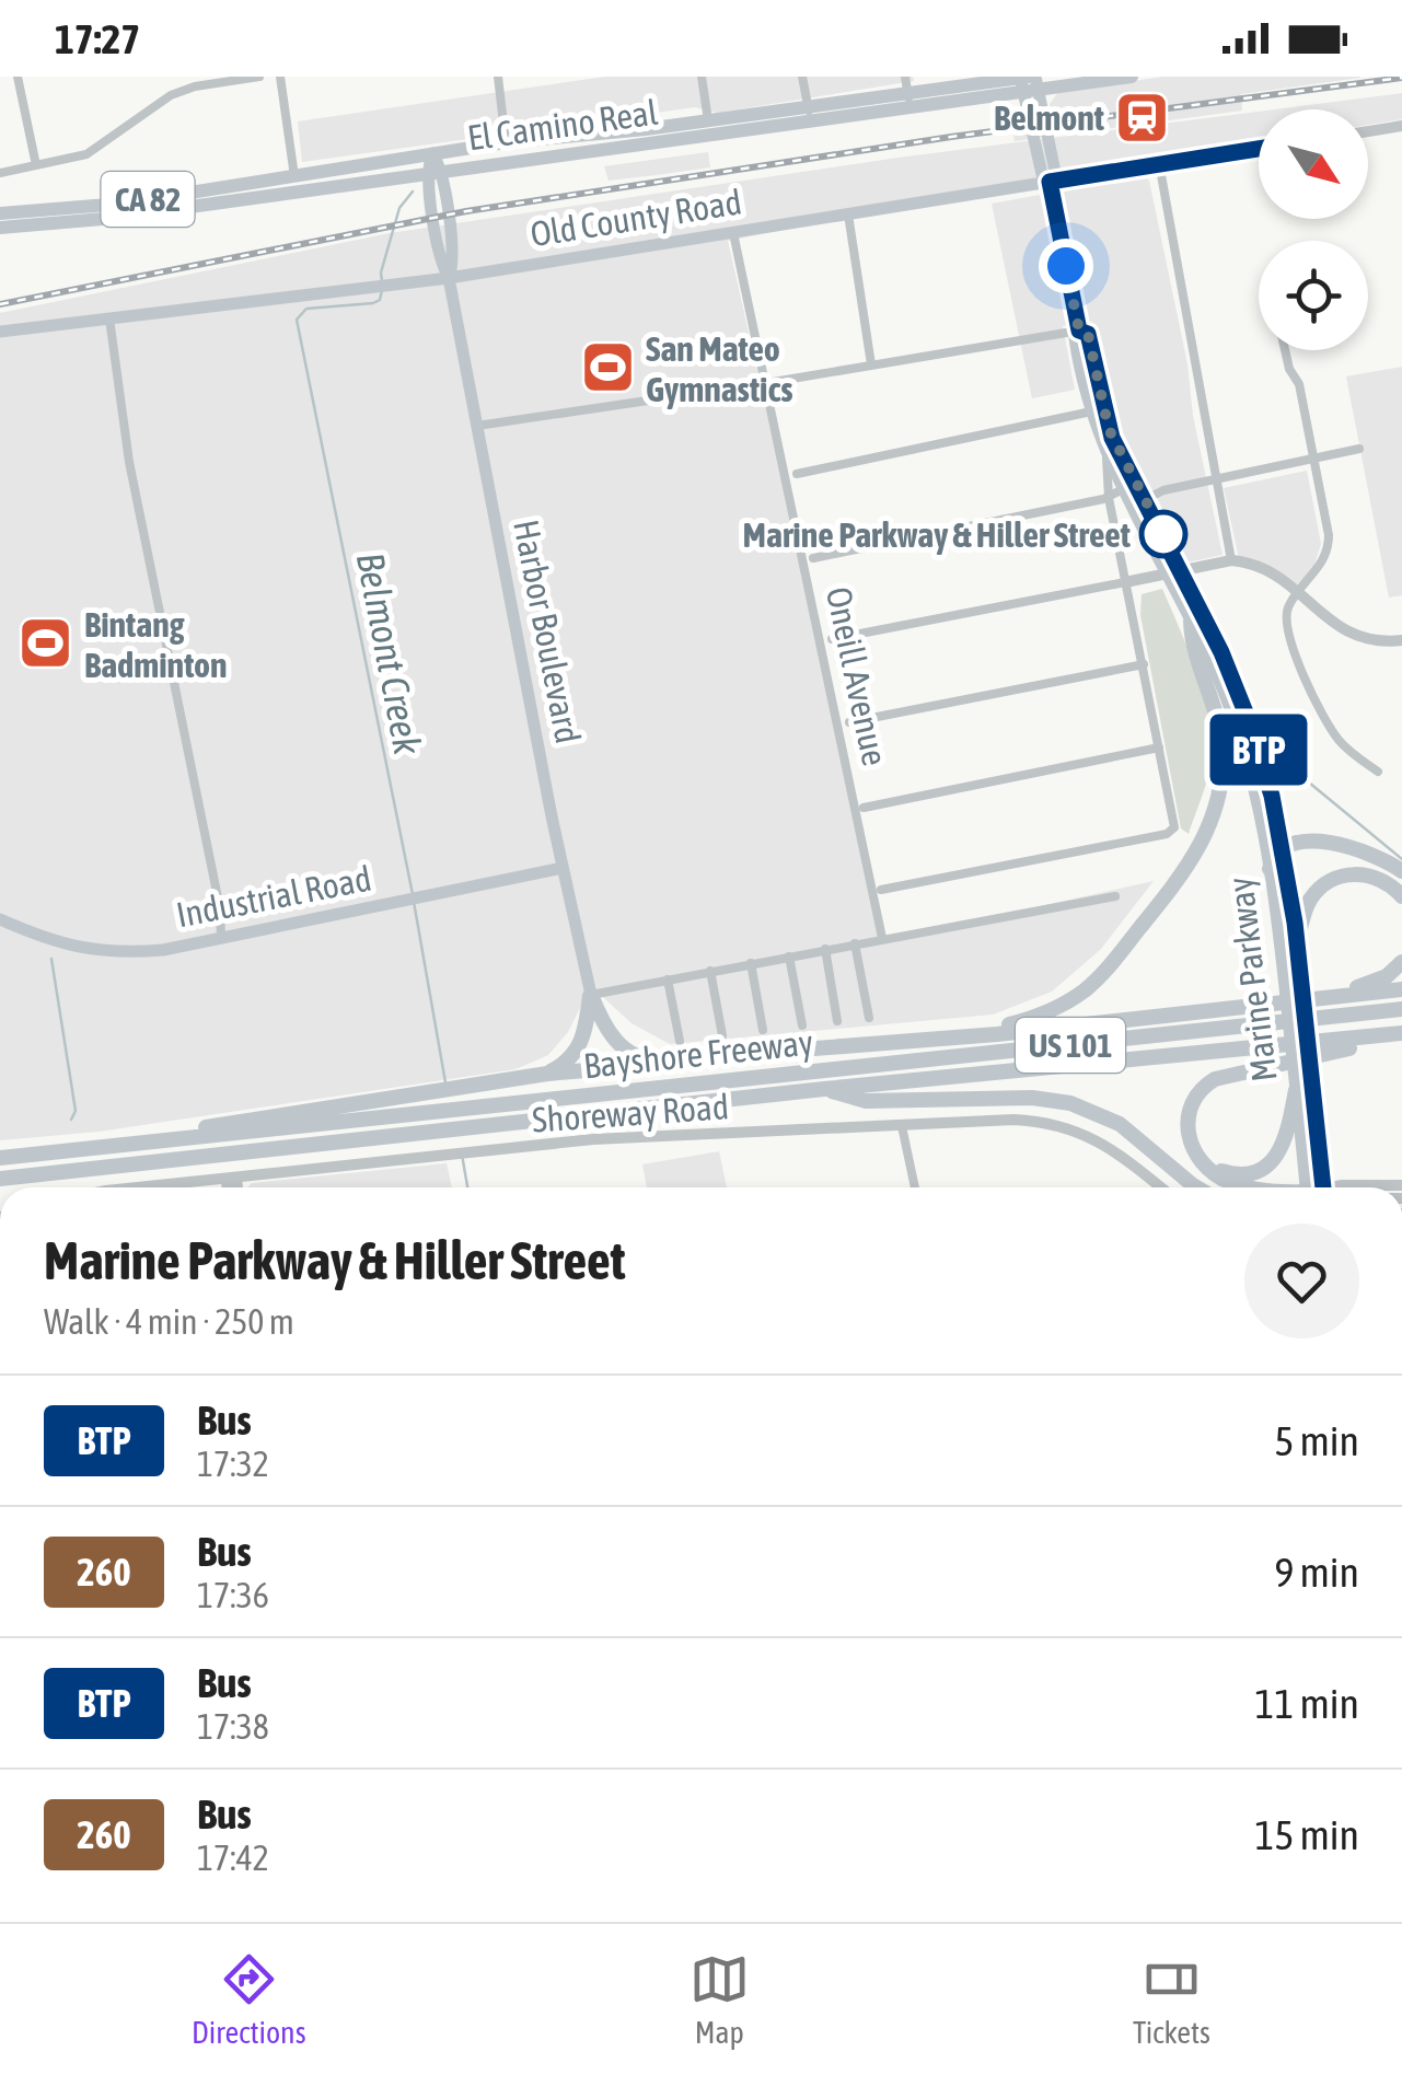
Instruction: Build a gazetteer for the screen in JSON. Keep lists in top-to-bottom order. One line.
{"streets":{"highway":["US 101","Bayshore Freeway"],"main road":["El Camino Real","CA 82","Old County Road","Harbor Boulevard","Industrial Road","Marine Parkway"],"street":["Oneill Avenue","Shoreway Road"]},"crossings":[["El Camino Real","Harbor Boulevard"],["Old County Road","Harbor Boulevard"],["Old County Road","Oneill Avenue"],["Harbor Boulevard","Industrial Road"]],"water":["Belmont Creek"],"places":{"station":["Belmont"],"sports":["San Mateo Gymnastics","Bintang Badminton"],"other":["Marine Parkway & Hiller Street"]},"lines":["bus line BTP"],"north":"bottom right","page":{"status":"17:27","on_map":"BTP","heading":["Marine Parkway & Hiller Street","Walk · 4 min · 250 m"],"list":[{"mark":"BTP","name":"Bus","note":"17:32","value":"5 min"},{"mark":"260","name":"Bus","note":"17:36","value":"9 min"},{"mark":"BTP","name":"Bus","note":"17:38","value":"11 min"},{"mark":"260","name":"Bus","note":"17:42","value":"15 min"}],"tabs":["Directions","Map","Tickets"]}}
